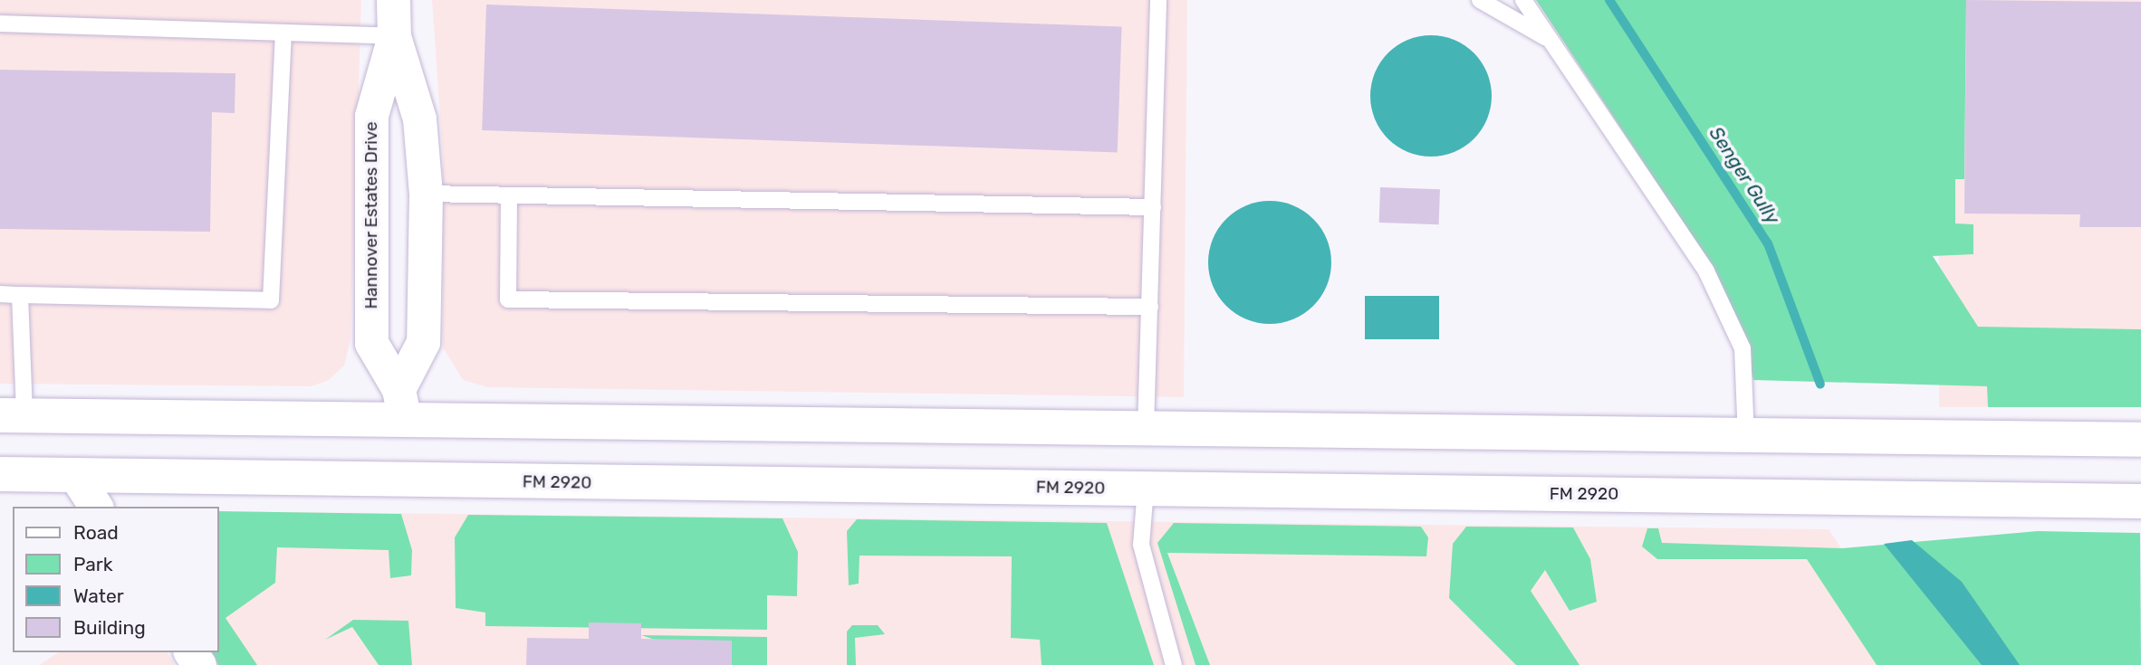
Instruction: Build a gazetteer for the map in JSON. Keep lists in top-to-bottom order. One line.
{"streets":{"main road":["FM 2920"],"street":["Hannover Estates Drive"]},"water":["Senger Gully"],"legend":["Road","Park","Water","Building"]}
